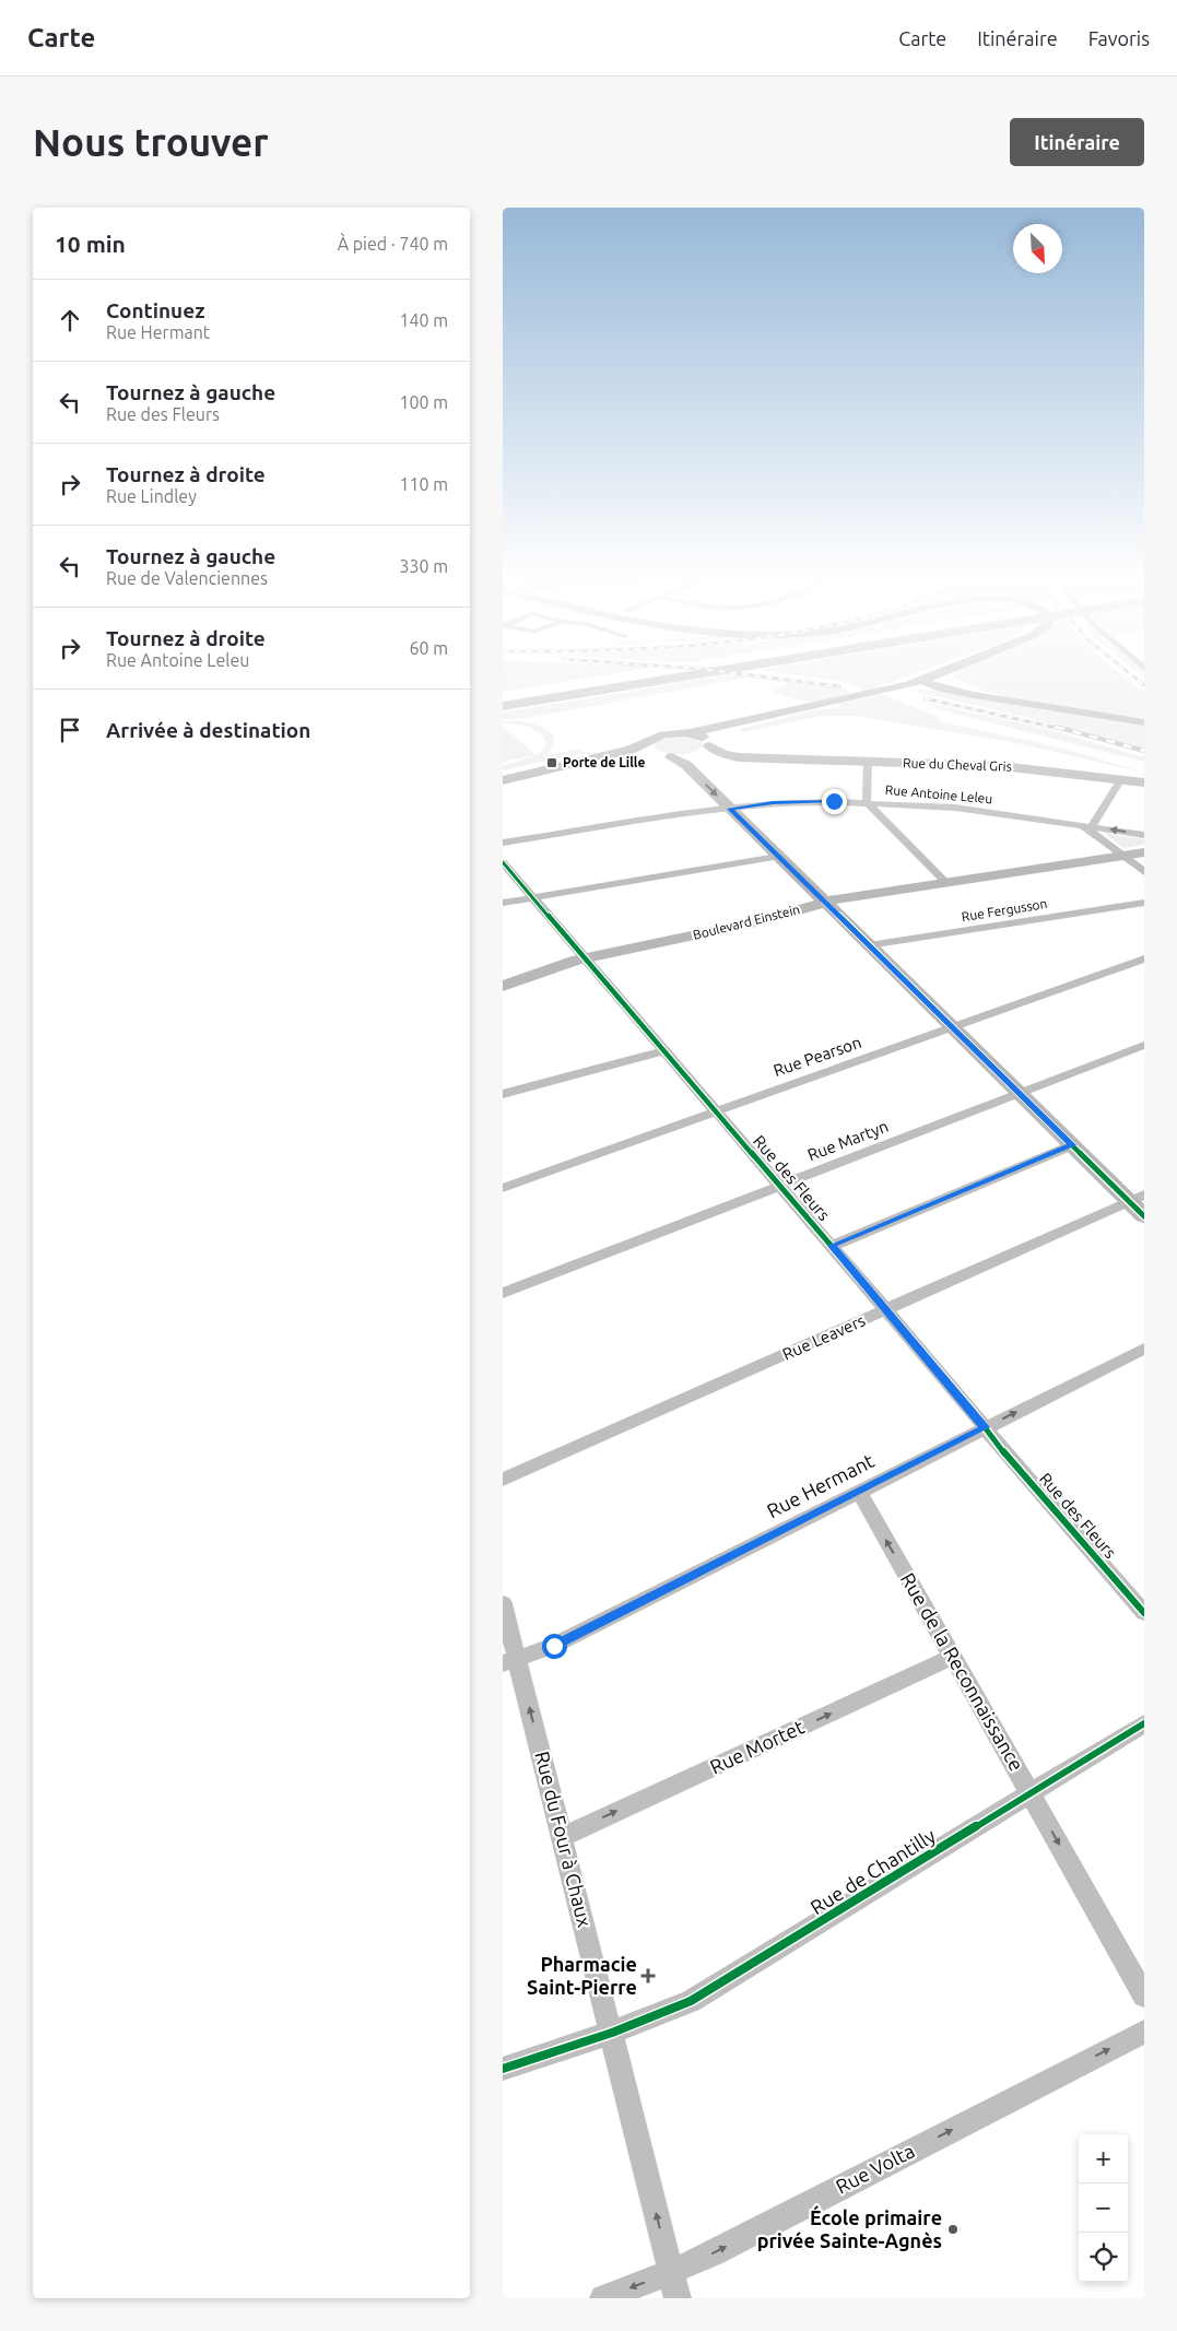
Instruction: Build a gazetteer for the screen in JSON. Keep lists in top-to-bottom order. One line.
{"streets":{"main road":["Rue du Cheval Gris","Boulevard Einstein"],"street":["Rue Antoine Leleu","Rue Fergusson","Rue Pearson","Rue Martyn","Rue des Fleurs","Rue Leavers","Rue Hermant","Rue de la Reconnaissance","Rue Mortet","Rue du Four à Chaux","Rue de Chantilly","Rue Volta"]},"crossings":[["Boulevard Einstein","Rue des Fleurs"],["Rue Pearson","Rue des Fleurs"],["Rue Martyn","Rue des Fleurs"],["Rue des Fleurs","Rue Leavers"],["Rue des Fleurs","Rue Hermant"],["Rue Hermant","Rue de la Reconnaissance"],["Rue Hermant","Rue du Four à Chaux"],["Rue de la Reconnaissance","Rue Mortet"],["Rue de la Reconnaissance","Rue de Chantilly"],["Rue Mortet","Rue du Four à Chaux"],["Rue du Four à Chaux","Rue de Chantilly"],["Rue du Four à Chaux","Rue Volta"]],"one_way":["Rue Mortet","Rue du Four à Chaux"],"places":{"transit":["Porte de Lille"],"health":["Pharmacie Saint-Pierre"],"other":["École primaire privée Sainte-Agnès"]},"north":"bottom right","page":{"header":"Carte","nav":["Carte","Itinéraire","Favoris"],"buttons":"Itinéraire","title":"Nous trouver","heading":["10 min","À pied · 740 m"],"list":[["Continuez","Rue Hermant","140 m"],["Tournez à gauche","Rue des Fleurs","100 m"],["Tournez à droite","Rue Lindley","110 m"],["Tournez à gauche","Rue de Valenciennes","330 m"],["Tournez à droite","Rue Antoine Leleu","60 m"],"Arrivée à destination"],"map_buttons":["+","−"]}}
